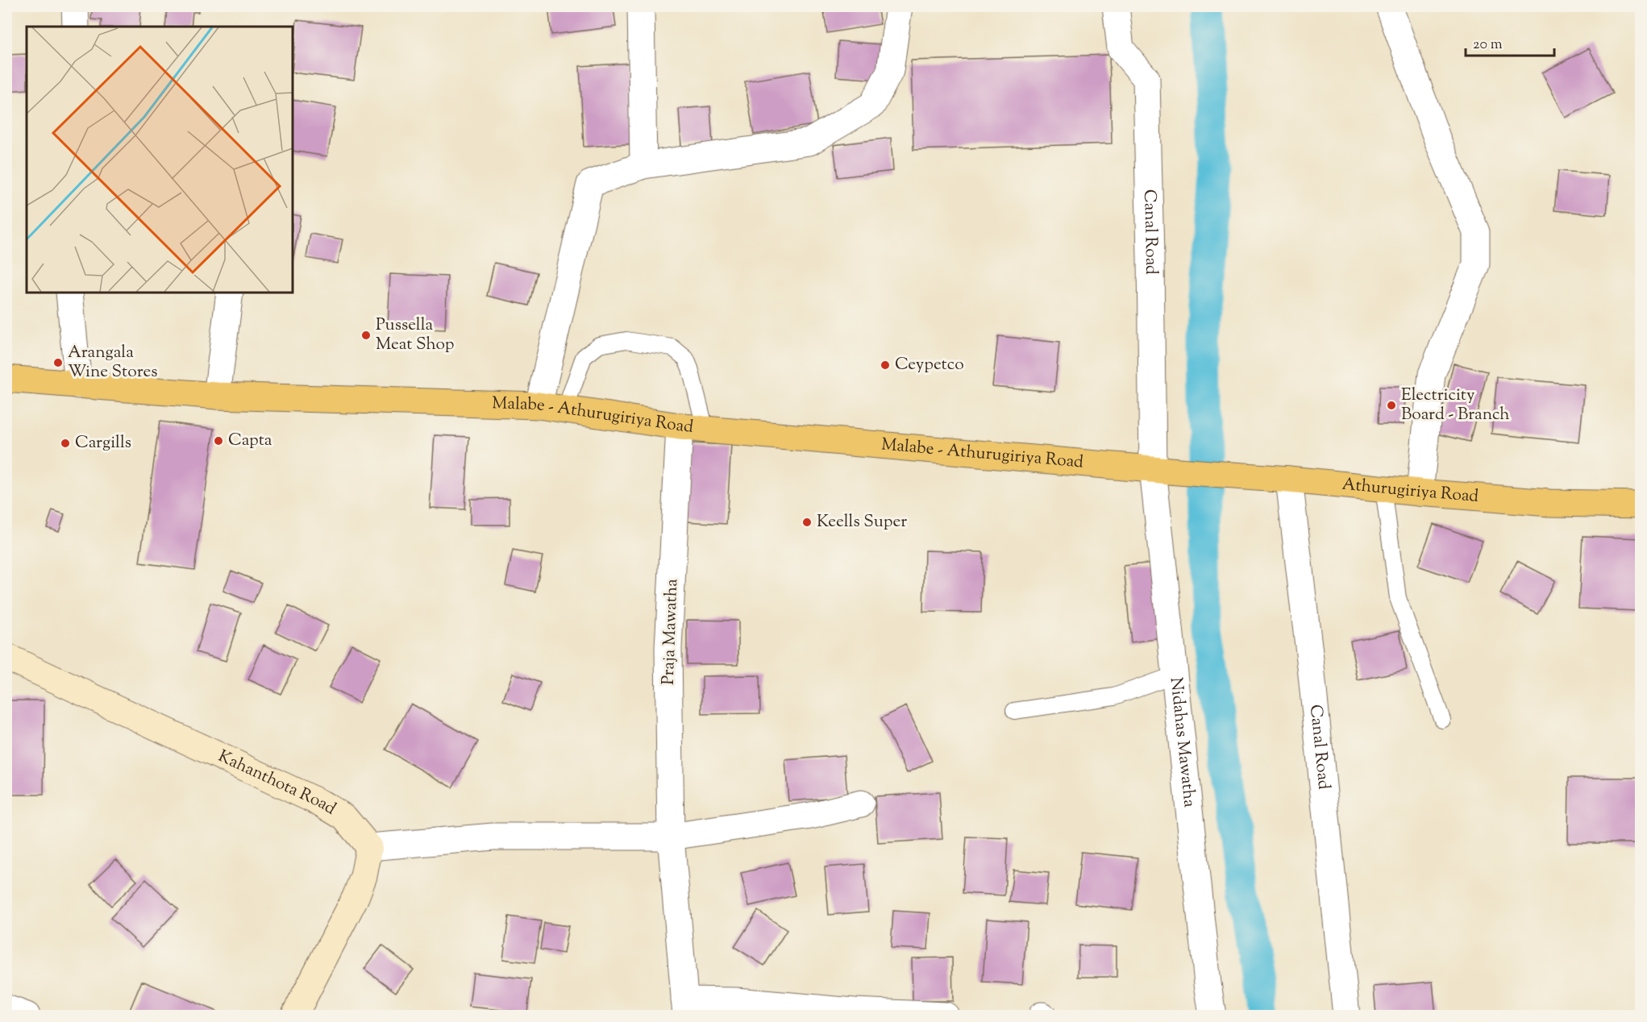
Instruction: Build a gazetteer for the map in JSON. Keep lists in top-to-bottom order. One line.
{"streets":{"main road":["Malabe - Athurugiriya Road","Athurugiriya Road","Kahanthota Road"],"street":["Canal Road","Praja Mawatha","Nidahas Mawatha"]},"crossings":[["Canal Road","Malabe - Athurugiriya Road"],["Canal Road","Athurugiriya Road"],["Canal Road","Nidahas Mawatha"],["Malabe - Athurugiriya Road","Athurugiriya Road"],["Malabe - Athurugiriya Road","Praja Mawatha"],["Malabe - Athurugiriya Road","Nidahas Mawatha"]],"places":["Pussella Meat Shop","Arangala Wine Stores","Ceypetco","Electricity Board - Branch","Capta","Cargills","Keells Super"],"scale_bar":"20 m"}
